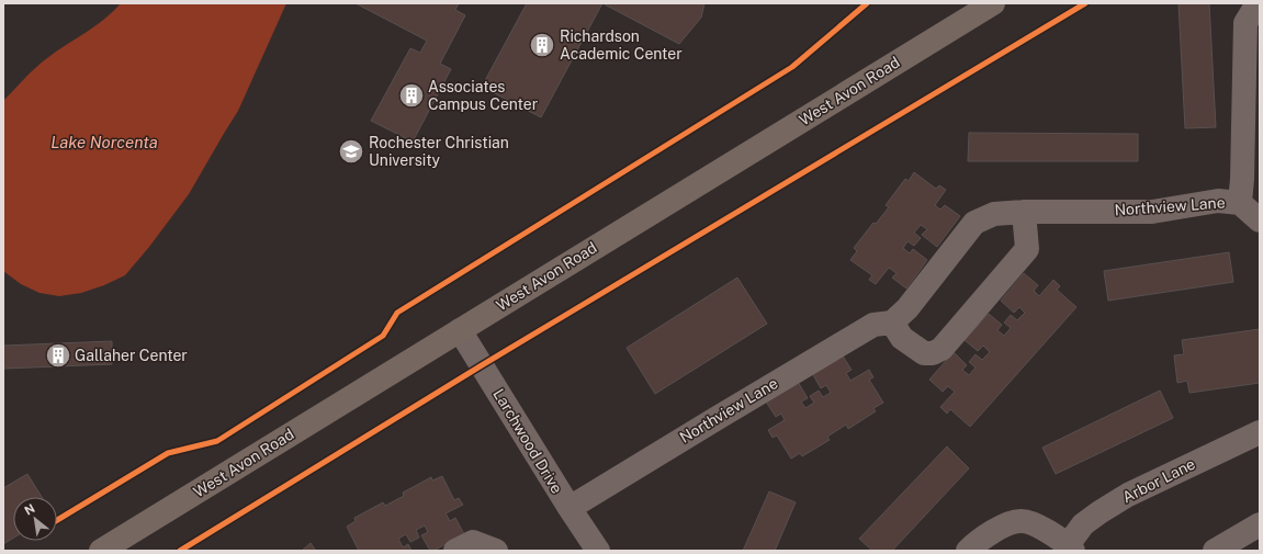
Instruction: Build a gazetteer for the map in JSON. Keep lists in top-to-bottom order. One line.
{"streets":{"main road":["West Avon Road"],"street":["Northview Lane","Larchwood Drive","Arbor Lane"]},"crossings":[["West Avon Road","Larchwood Drive"],["Northview Lane","Larchwood Drive"]],"water":["Lake Norcenta"],"places":{"building":["Richardson Academic Center","Associates Campus Center","Gallaher Center"],"school or university":["Rochester Christian University"]},"north":"top left"}
